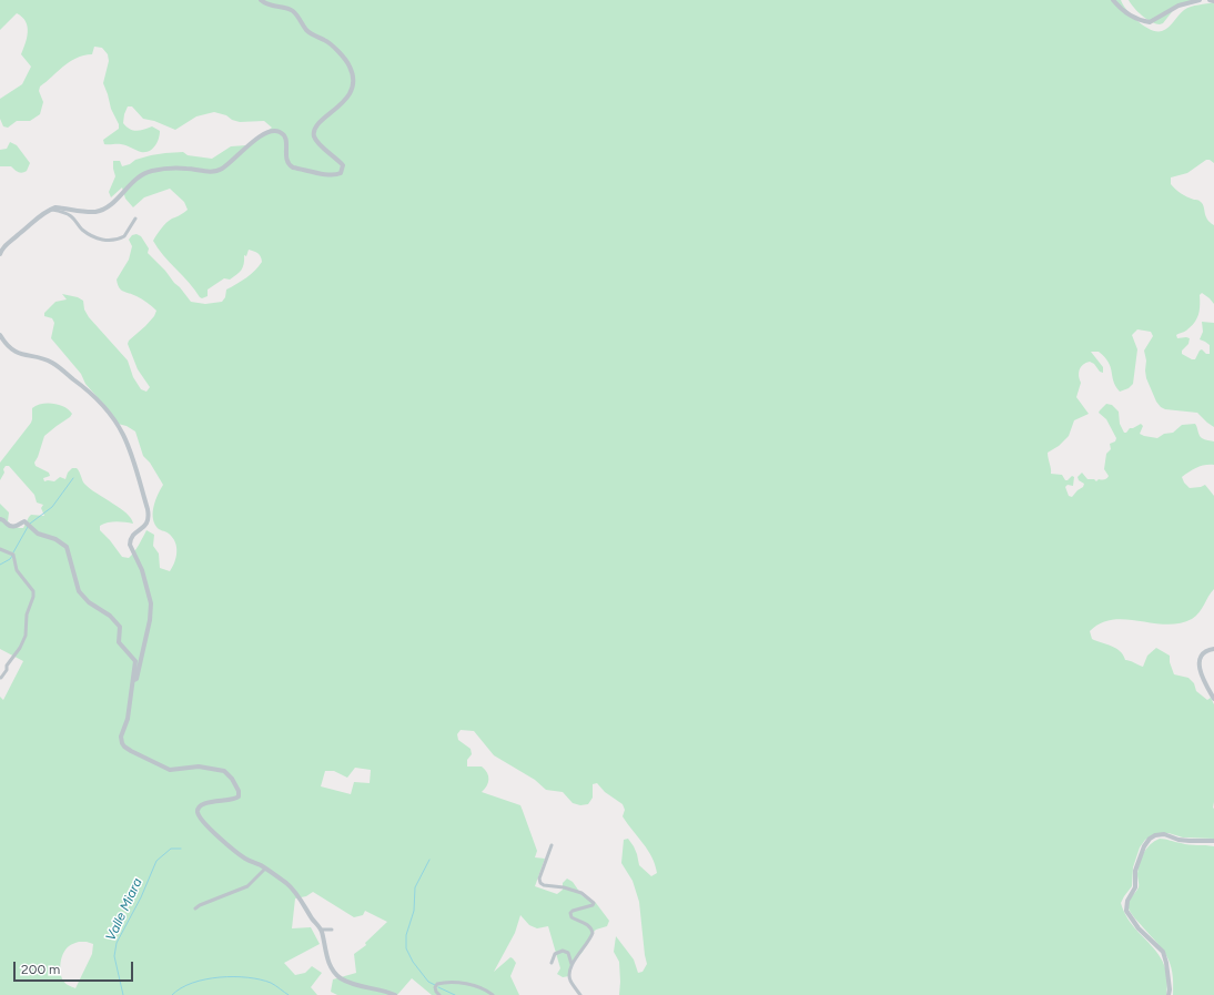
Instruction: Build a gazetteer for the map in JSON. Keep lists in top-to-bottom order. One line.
{"water":["Valle Miara"],"scale_bar":"200 m"}
